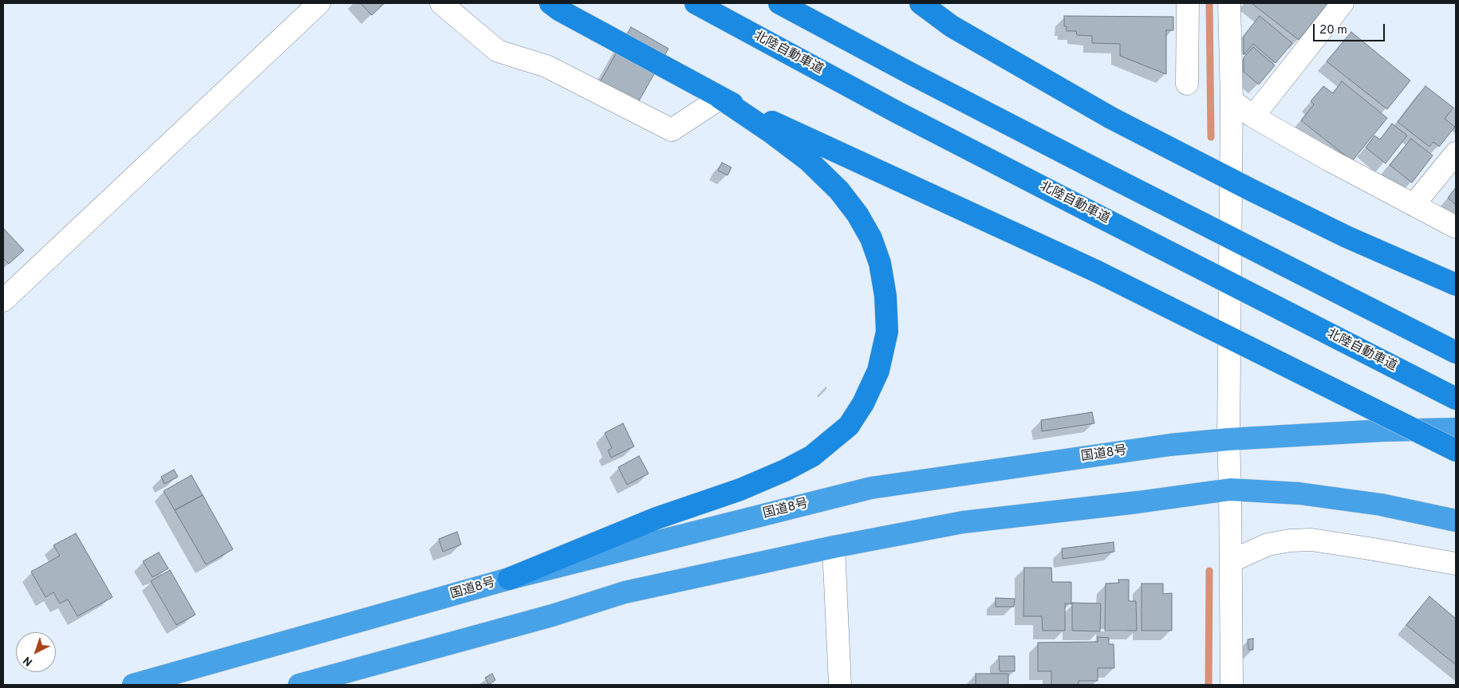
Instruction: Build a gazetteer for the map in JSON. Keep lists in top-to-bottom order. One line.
{"streets":{"highway":["北陸自動車道","国道8号"]},"scale_bar":"20 m","north":"bottom left"}
